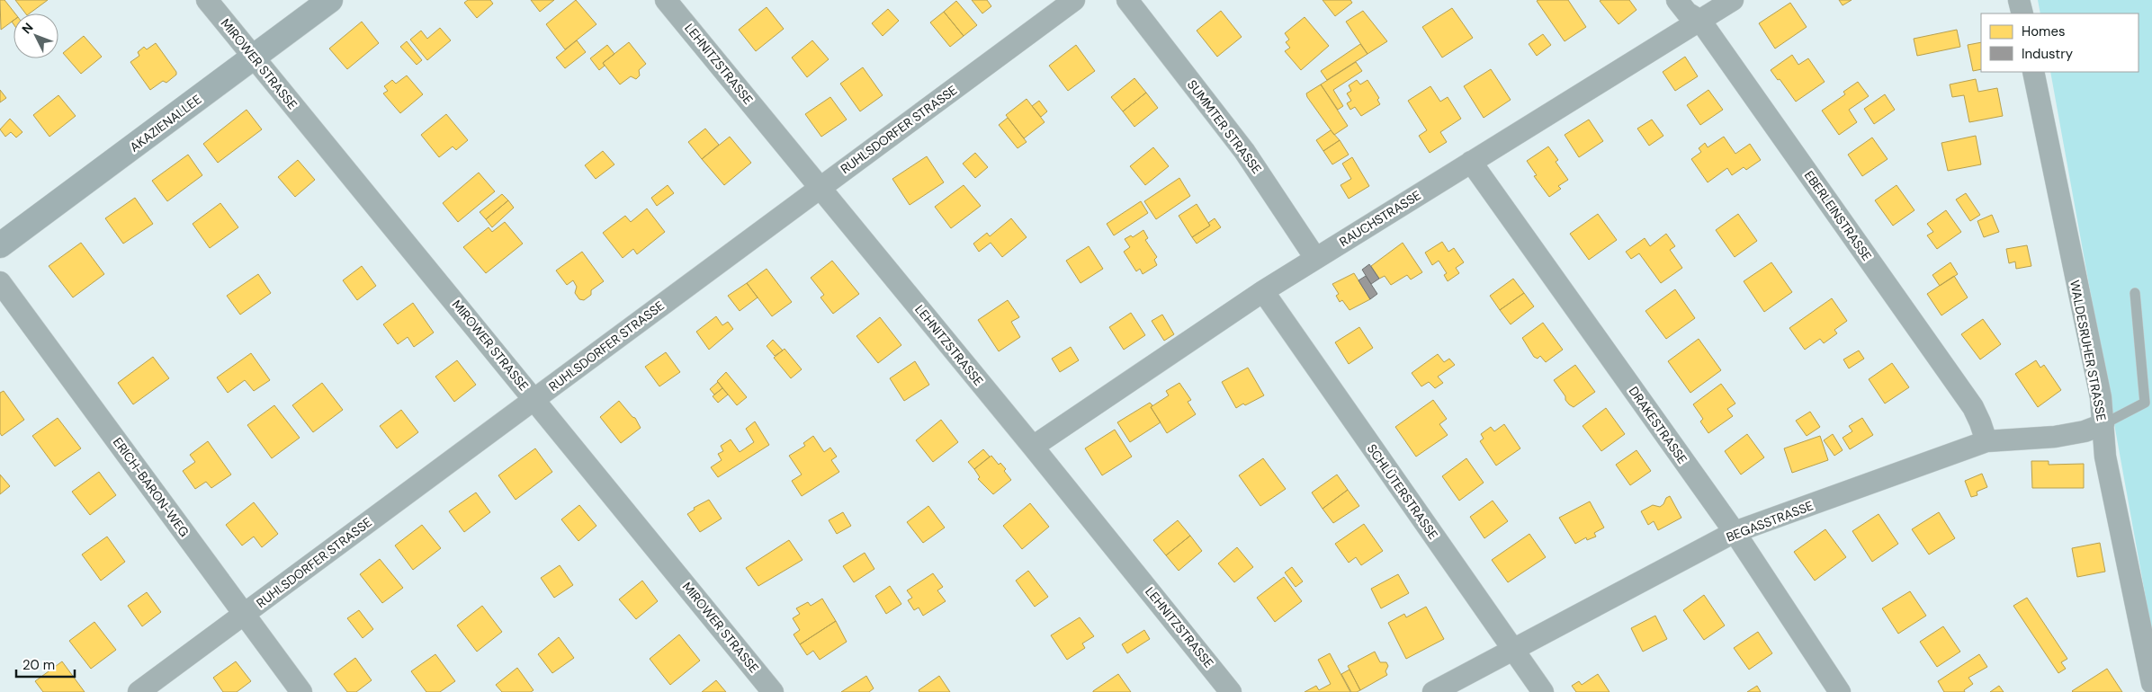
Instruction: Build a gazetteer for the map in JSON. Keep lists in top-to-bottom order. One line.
{"streets":{"street":["MIROWER STRASSE","LEHNITZSTRASSE","AKAZIENALLEE","SUMMTER STRASSE","RUHLSDORFER STRASSE","EBERLEINSTRASSE","RAUCHSTRASSE","WALDESRUHER STRASSE","DRAKESTRASSE","ERICH-BARON-WEG","SCHLÜTERSTRASSE","BEGASSTRASSE"]},"crossings":[["MIROWER STRASSE","AKAZIENALLEE"],["MIROWER STRASSE","RUHLSDORFER STRASSE"],["LEHNITZSTRASSE","RUHLSDORFER STRASSE"],["LEHNITZSTRASSE","RAUCHSTRASSE"],["SUMMTER STRASSE","RAUCHSTRASSE"],["RUHLSDORFER STRASSE","ERICH-BARON-WEG"],["EBERLEINSTRASSE","RAUCHSTRASSE"],["EBERLEINSTRASSE","BEGASSTRASSE"],["RAUCHSTRASSE","DRAKESTRASSE"],["RAUCHSTRASSE","SCHLÜTERSTRASSE"],["WALDESRUHER STRASSE","BEGASSTRASSE"],["DRAKESTRASSE","BEGASSTRASSE"],["SCHLÜTERSTRASSE","BEGASSTRASSE"]],"legend":["Homes","Industry"],"scale_bar":"20 m","north":"top left"}
